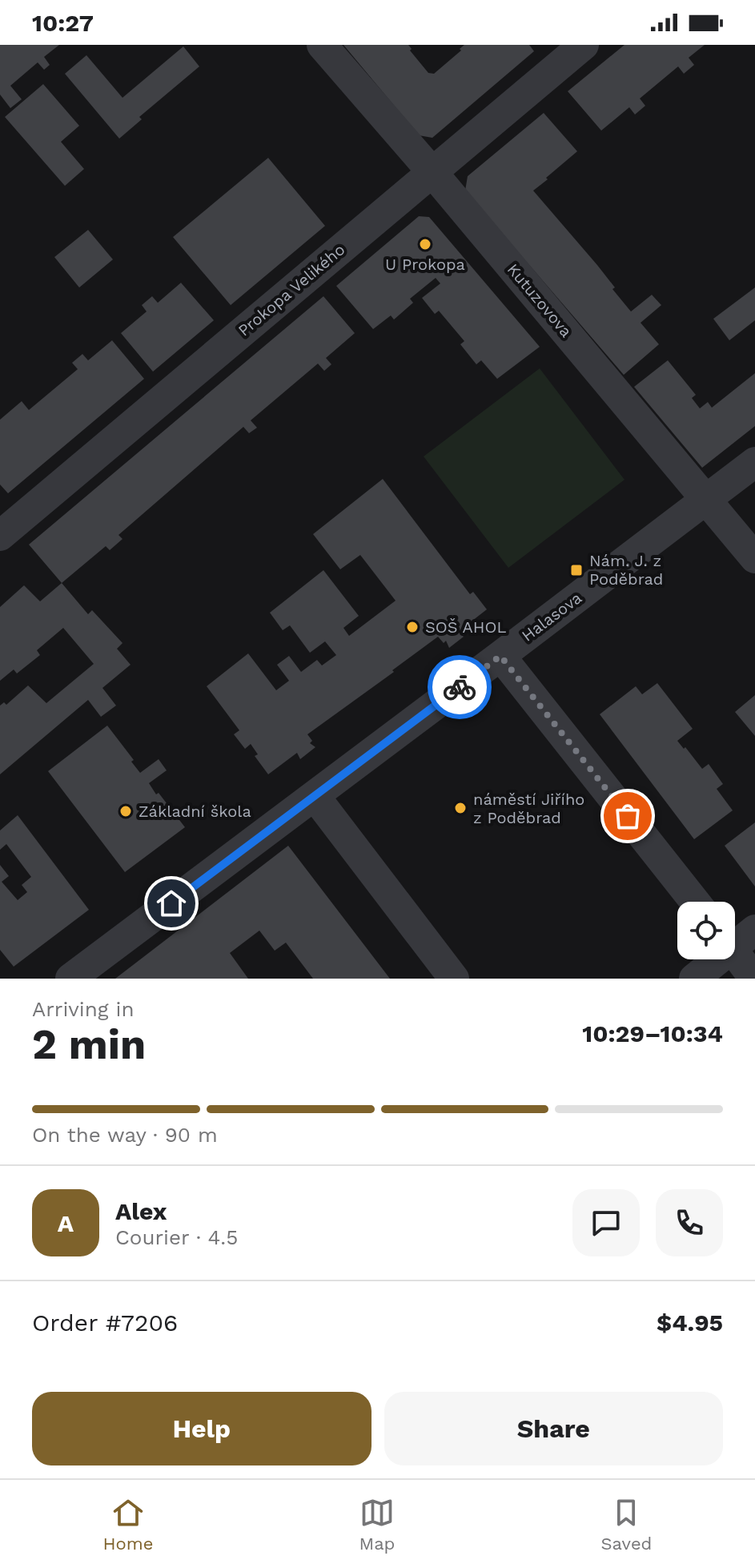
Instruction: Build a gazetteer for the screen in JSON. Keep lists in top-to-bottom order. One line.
{"streets":{"street":["Prokopa Velikého","Kutuzovova","Halasova"]},"crossings":[["Prokopa Velikého","Kutuzovova"],["Kutuzovova","Halasova"]],"places":{"other":["U Prokopa","SOŠ AHOL","náměstí Jiřího z Poděbrad","Základní škola"],"transit":["Nám. J. z Poděbrad"]},"page":{"status":"10:27","heading":["2 min","Arriving in","10:29–10:34"],"panel":["Alex","Courier · 4.5","Order #7206","$4.95"],"bar":"On the way · 90 m","round":"A","buttons":["Help","Share"],"tabs":["Home","Map","Saved"]}}
